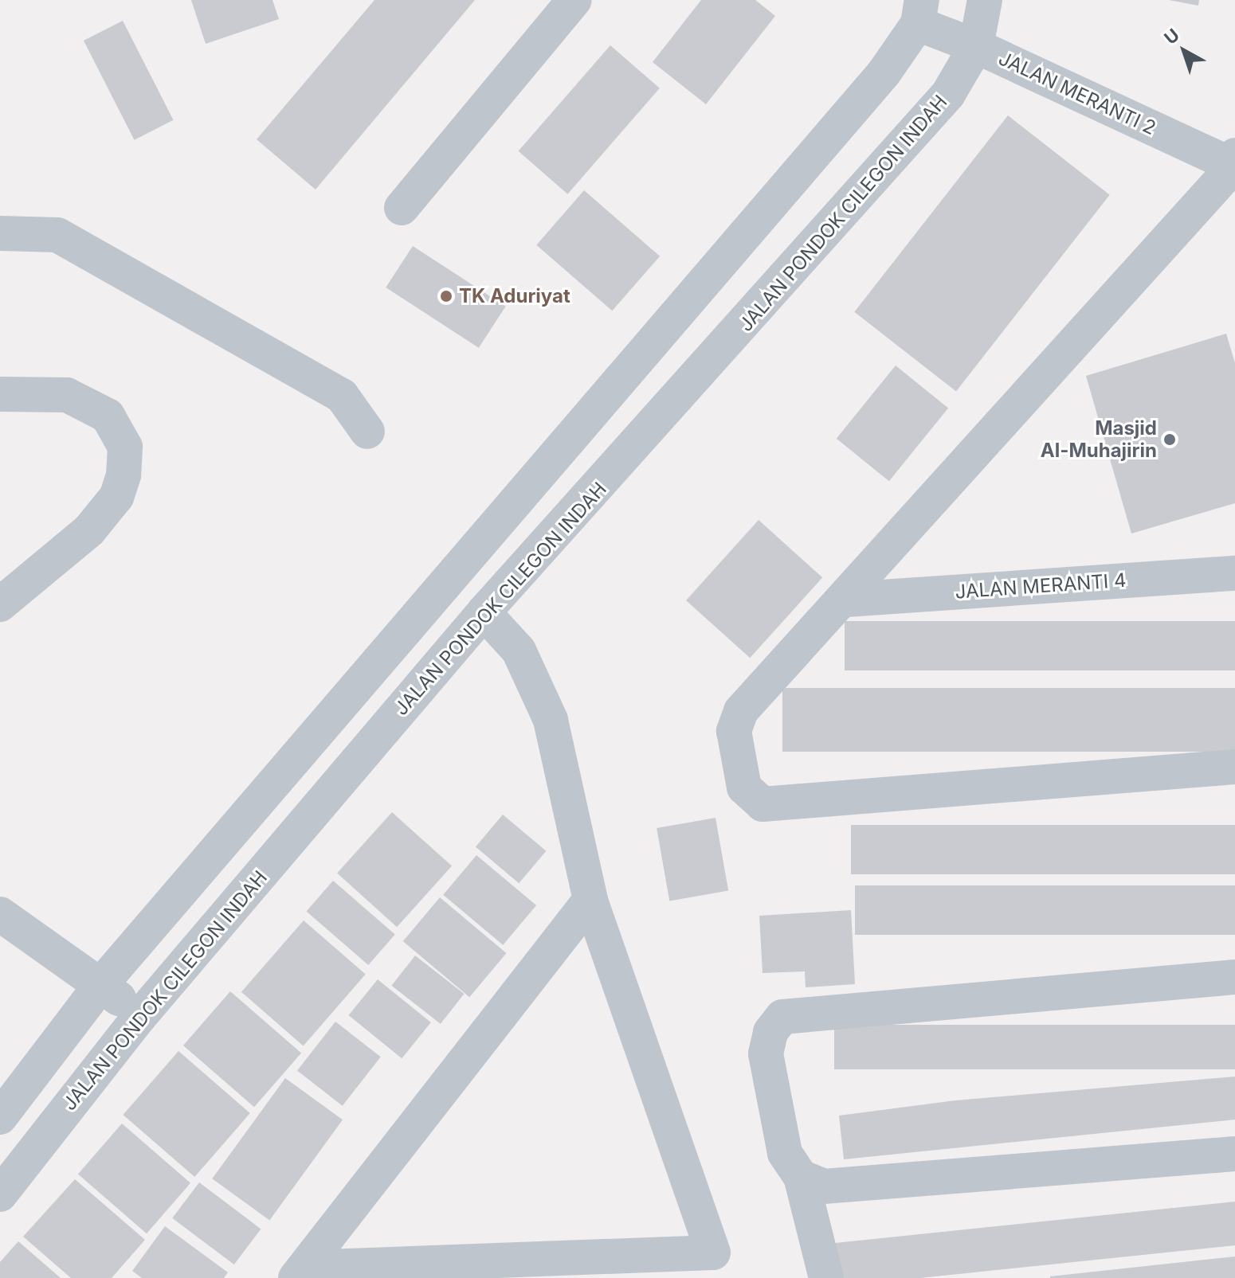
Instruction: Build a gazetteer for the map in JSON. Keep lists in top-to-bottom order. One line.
{"streets":{"street":["JALAN MERANTI 2","JALAN PONDOK CILEGON INDAH","JALAN MERANTI 4"]},"crossings":[["JALAN MERANTI 2","JALAN PONDOK CILEGON INDAH"]],"places":["TK Aduriyat","Masjid Al-Muhajirin"],"north":"top left"}
